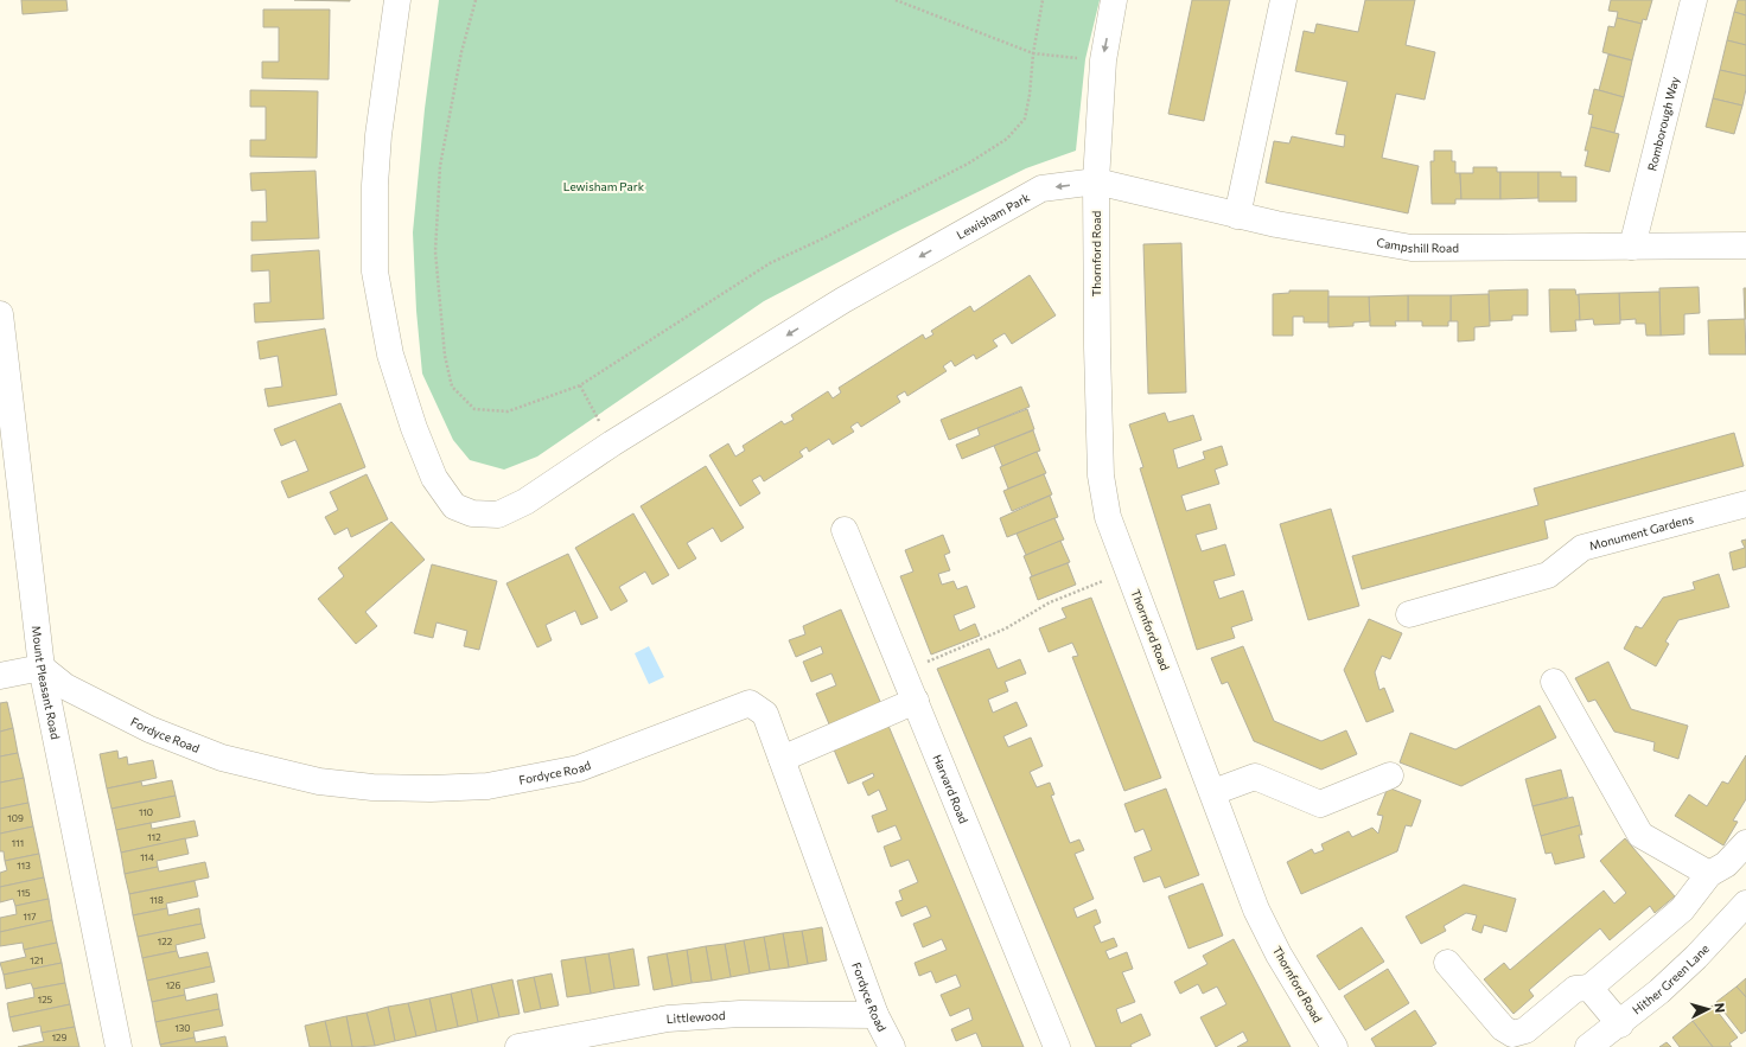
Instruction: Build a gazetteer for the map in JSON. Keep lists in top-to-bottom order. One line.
{"streets":{"street":["Romborough Way","Lewisham Park","Campshill Road","Thornford Road","Monument Gardens","Mount Pleasant Road","Fordyce Road","Harvard Road","Hither Green Lane","Littlewood"]},"crossings":[["Romborough Way","Campshill Road"],["Lewisham Park","Campshill Road"],["Lewisham Park","Thornford Road"],["Campshill Road","Thornford Road"],["Mount Pleasant Road","Fordyce Road"],["Fordyce Road","Littlewood"]],"one_way":["Lewisham Park"],"parks":["Lewisham Park"],"house_numbers":["110","109","112","111","114","113","115","118","117","122","121","126","125","130","129"],"north":"right"}
